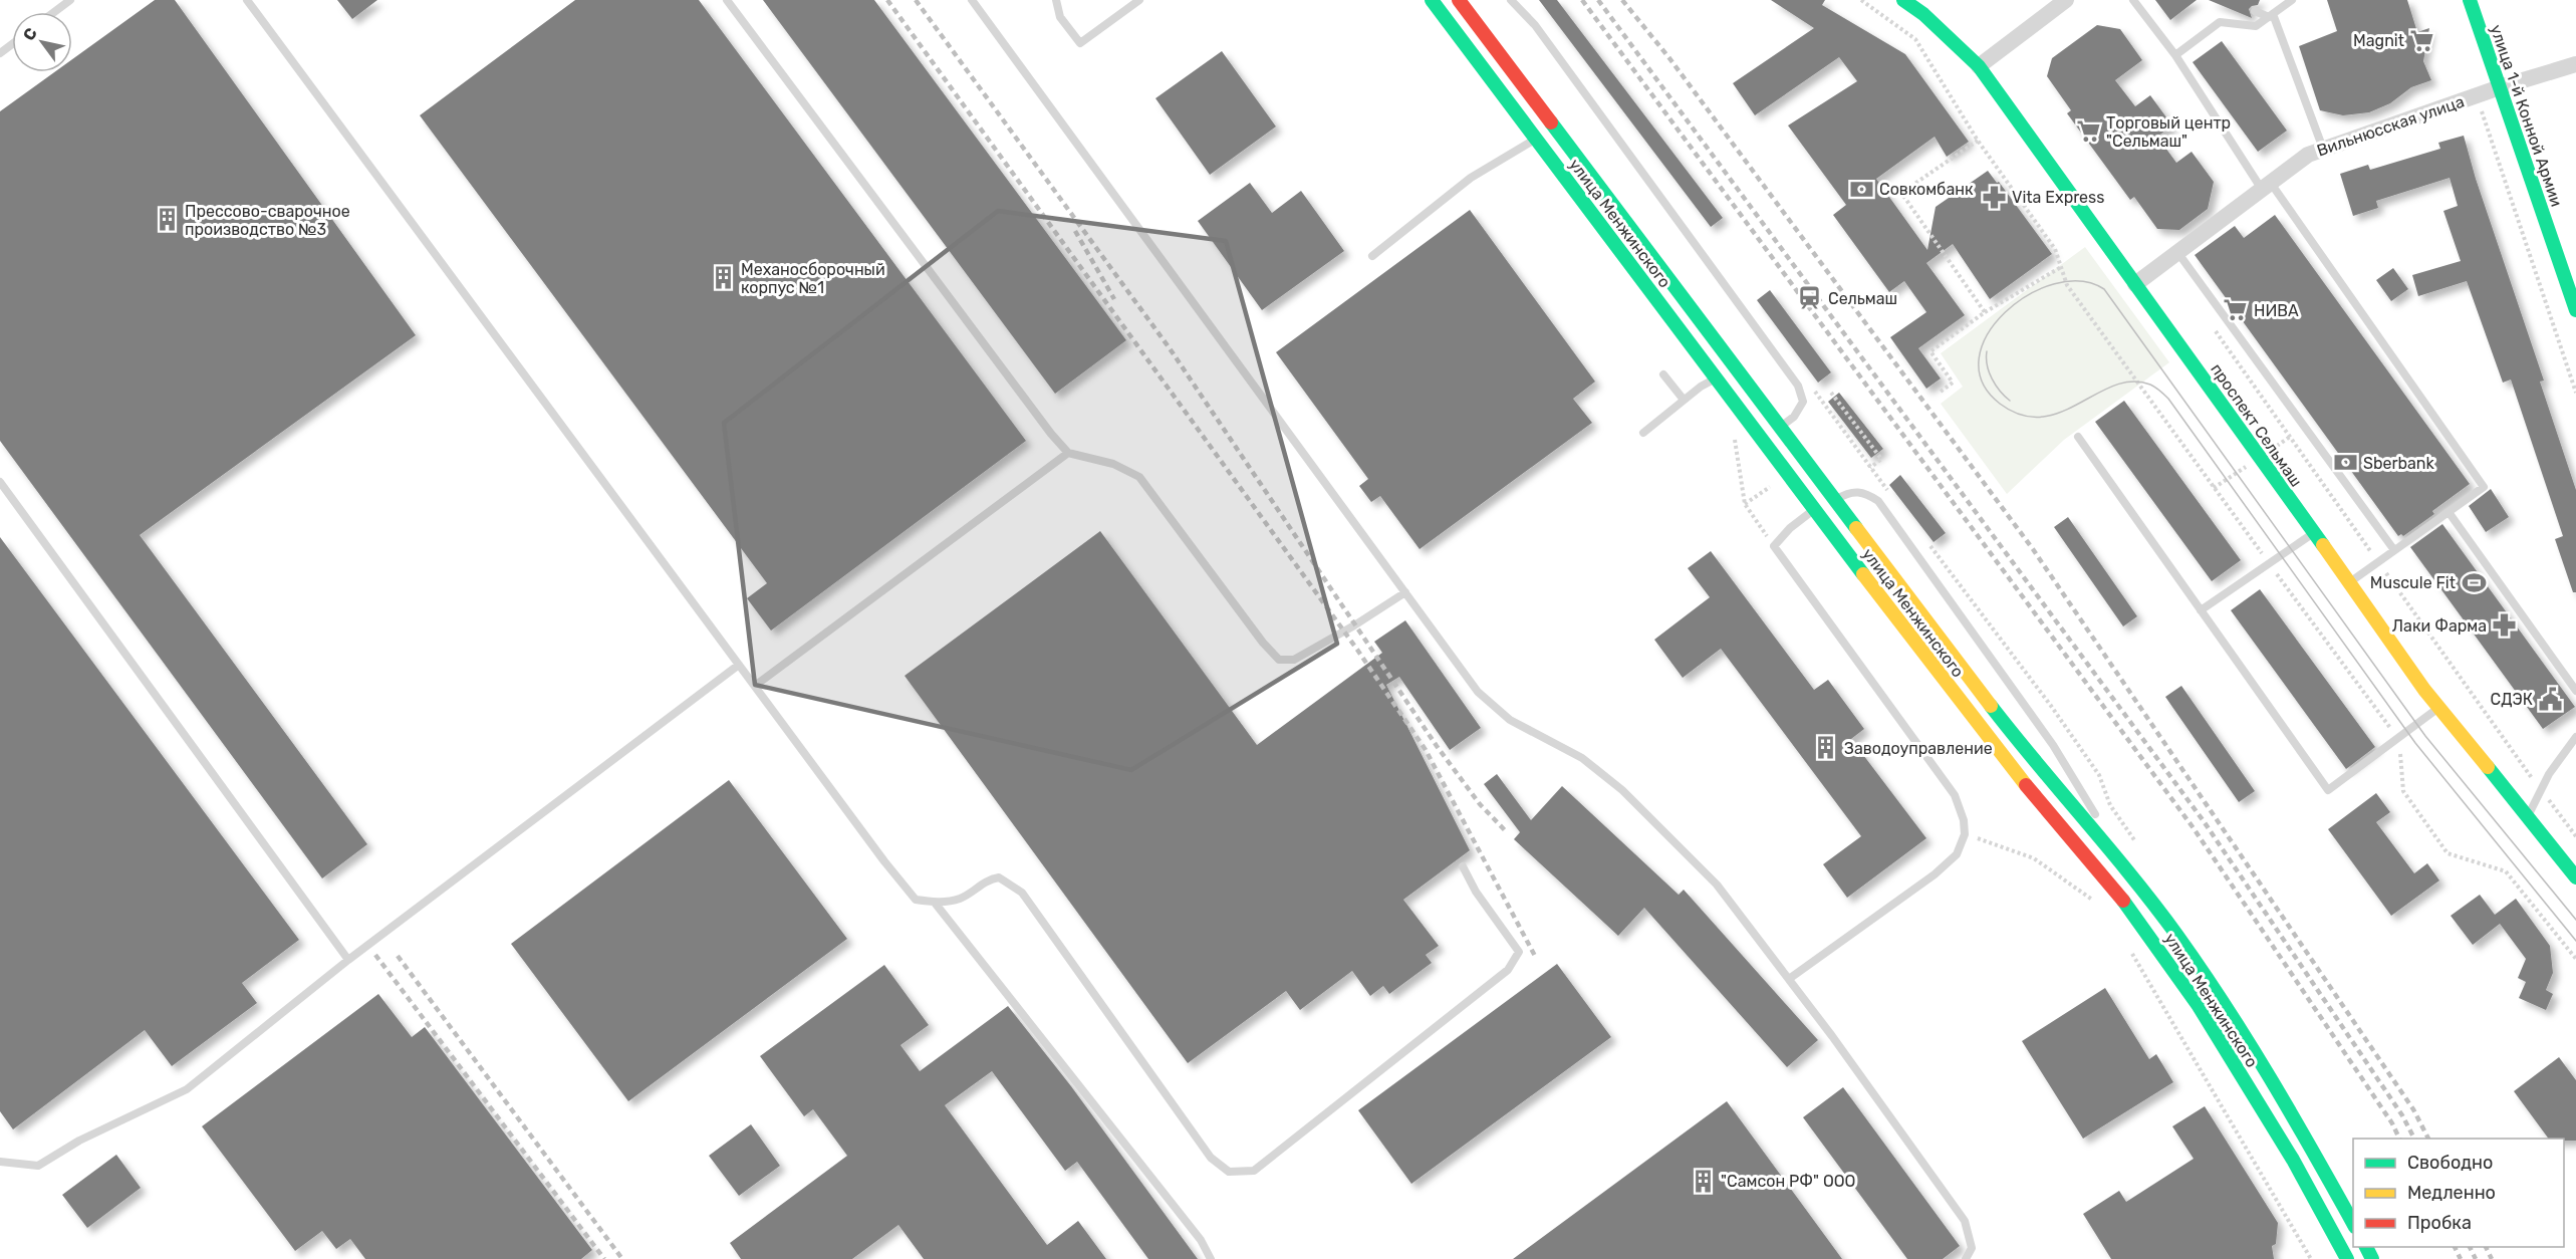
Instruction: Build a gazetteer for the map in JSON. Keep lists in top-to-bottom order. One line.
{"streets":{"main road":["улица 1-й Конной Армии","улица Менжинского","проспект Сельмаш"],"street":["Вильнюсская улица"]},"crossings":[["улица 1-й Конной Армии","Вильнюсская улица"],["Вильнюсская улица","проспект Сельмаш"]],"places":{"supermarket":["Magnit","Торговый центр \"Сельмаш\"","НИВА"],"bank":["Совкомбанк","Sberbank"],"pharmacy":["Vita Express","Лаки Фарма"],"building":["Прессово-сварочное производство №3","Механосборочный корпус №1","Заводоуправление","\"Самсон РФ\" ООО"],"station":["Сельмаш"],"sports":["Muscule Fit"],"public building":["СДЭК"]},"legend":["Свободно","Медленно","Пробка"],"north":"top left"}
